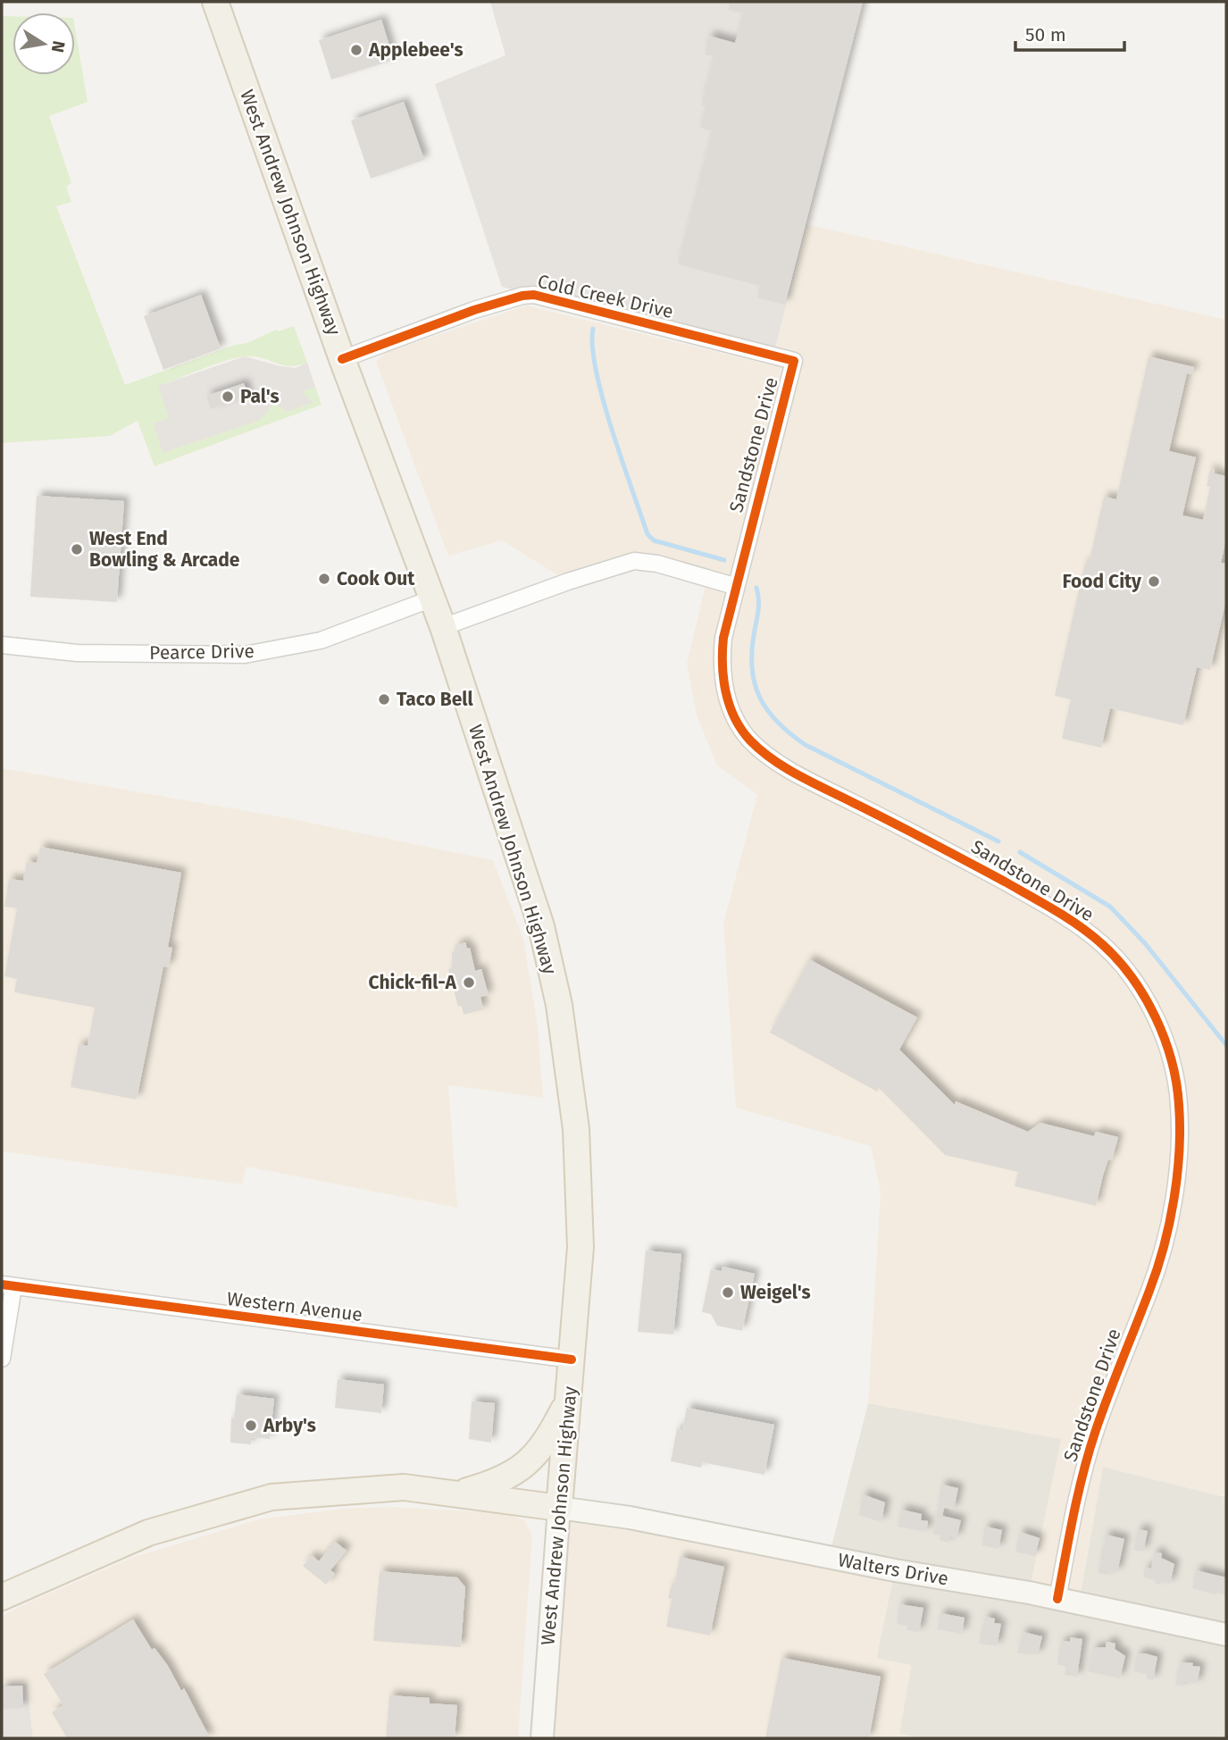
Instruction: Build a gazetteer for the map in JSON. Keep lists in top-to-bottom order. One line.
{"streets":{"main road":["West Andrew Johnson Highway"],"street":["Cold Creek Drive","Sandstone Drive","Pearce Drive","Western Avenue","Walters Drive"]},"crossings":[["West Andrew Johnson Highway","Cold Creek Drive"],["West Andrew Johnson Highway","Pearce Drive"],["West Andrew Johnson Highway","Western Avenue"],["West Andrew Johnson Highway","Walters Drive"],["Cold Creek Drive","Sandstone Drive"],["Sandstone Drive","Walters Drive"]],"places":["Applebee's","Pal's","West End Bowling & Arcade","Cook Out","Food City","Taco Bell","Chick-fil-A","Weigel's","Arby's"],"scale_bar":"50 m","north":"right"}
